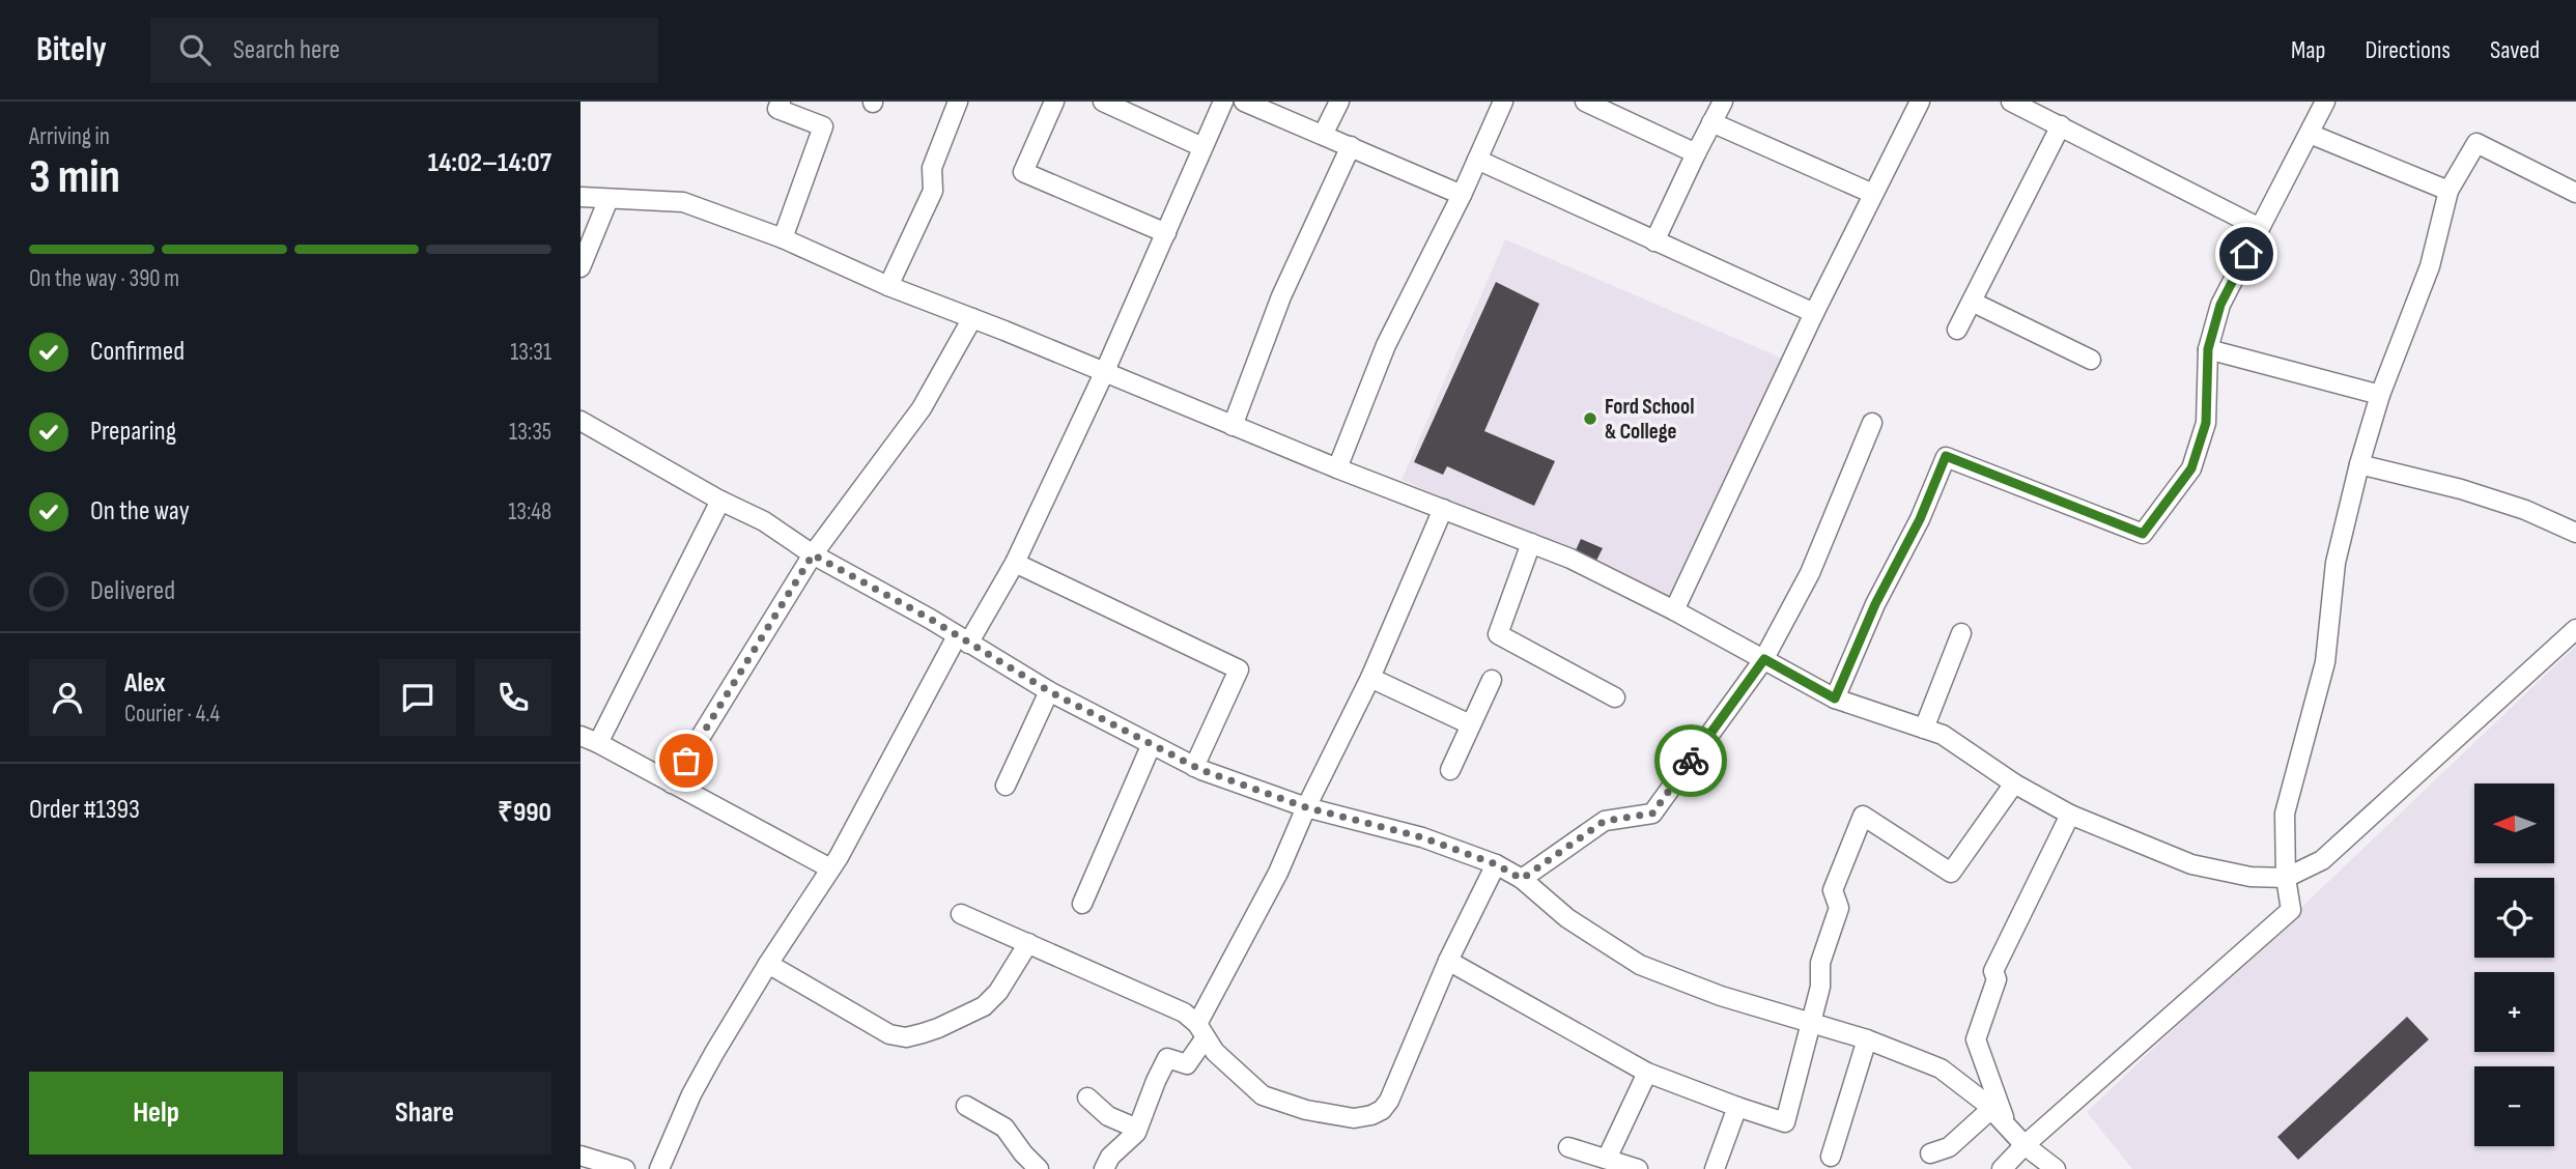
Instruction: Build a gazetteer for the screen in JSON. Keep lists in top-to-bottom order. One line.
{"places":["Ford School & College"],"north":"left","page":{"header":"Bitely","search":"Search here","nav":["Map","Directions","Saved"],"heading":["3 min","Arriving in","14:02–14:07"],"panel":["Alex","Courier · 4.4","Order #1393","₹990"],"bar":"On the way · 390 m","list":[["Confirmed","13:31"],["Preparing","13:35"],["On the way","13:48"],"Delivered"],"map_buttons":["+","−"],"buttons":["Help","Share"]}}
